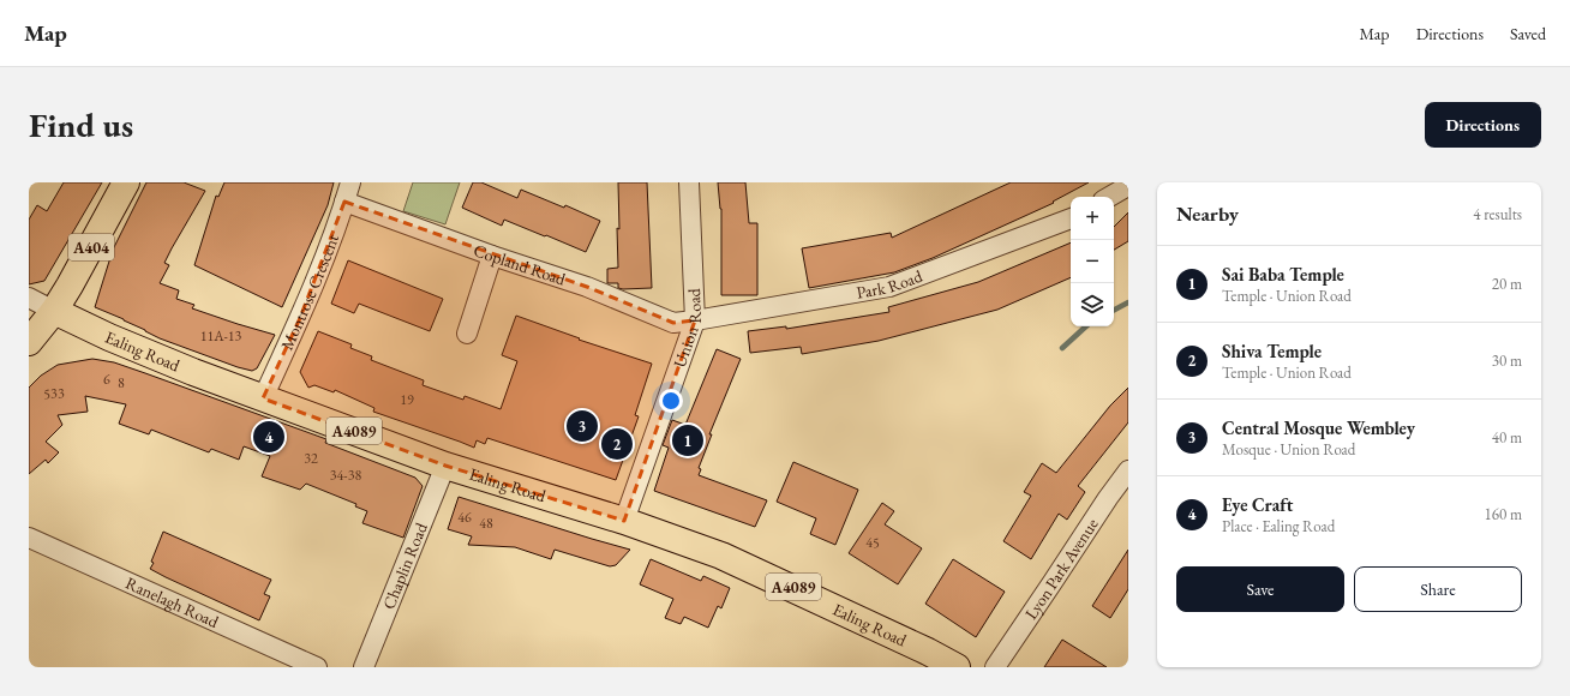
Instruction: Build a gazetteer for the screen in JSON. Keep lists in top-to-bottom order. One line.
{"streets":{"main road":["A404","Ealing Road","A4089"],"street":["Copland Road","Park Road","Montrose Crescent","Union Road","Chaplin Road","Lyon Park Avenue","Ranelagh Road"]},"crossings":[["A404","Ealing Road"],["Copland Road","Park Road"],["Copland Road","Montrose Crescent"],["Copland Road","Union Road"],["Park Road","Union Road"],["Montrose Crescent","Ealing Road"],["Union Road","Ealing Road"],["Ealing Road","Chaplin Road"]],"house_numbers":["11A-13","6","8","533","19","32","34-38","46","48","45"],"page":{"header":"Map","nav":["Map","Directions","Saved"],"buttons":["Directions",["Save","Share"]],"title":"Find us","heading":["Nearby","4 results"],"map_buttons":["+","−"],"list":[{"mark":"1","name":"Sai Baba Temple","note":"Temple · Union Road","value":"20 m"},{"mark":"2","name":"Shiva Temple","note":"Temple · Union Road","value":"30 m"},{"mark":"3","name":"Central Mosque Wembley","note":"Mosque · Union Road","value":"40 m"},{"mark":"4","name":"Eye Craft","note":"Place · Ealing Road","value":"160 m"}],"pins":["3","4","1","2"]}}
